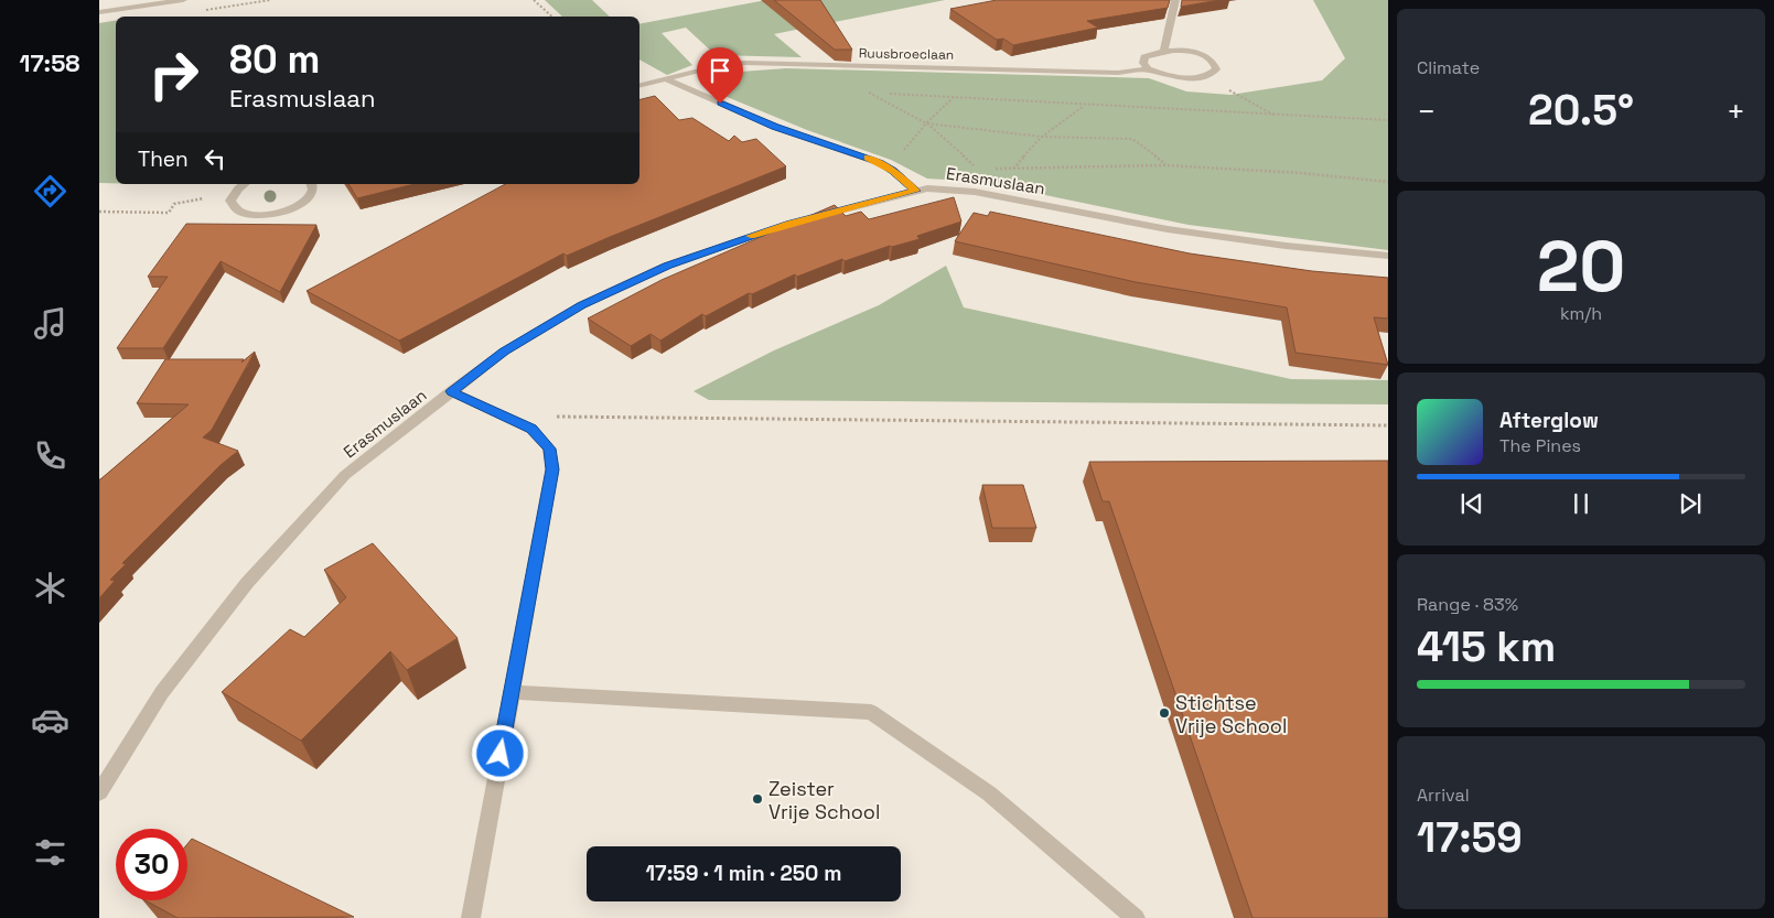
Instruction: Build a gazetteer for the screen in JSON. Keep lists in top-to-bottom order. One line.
{"streets":{"street":["Ruusbroeclaan","Erasmuslaan"]},"places":["Stichtse Vrije School","Zeister Vrije School"],"page":{"tabs":"17:58","tile":["Climate",["20","km/h"],["Range · 83%","415 km"],["Arrival","17:59"]],"turn":["80 m","Erasmuslaan"],"heat":["−","20.5°","+"],"then":"Then","song":["Afterglow","The Pines"],"limit":"30","trip":"17:59 · 1 min · 250 m"}}
